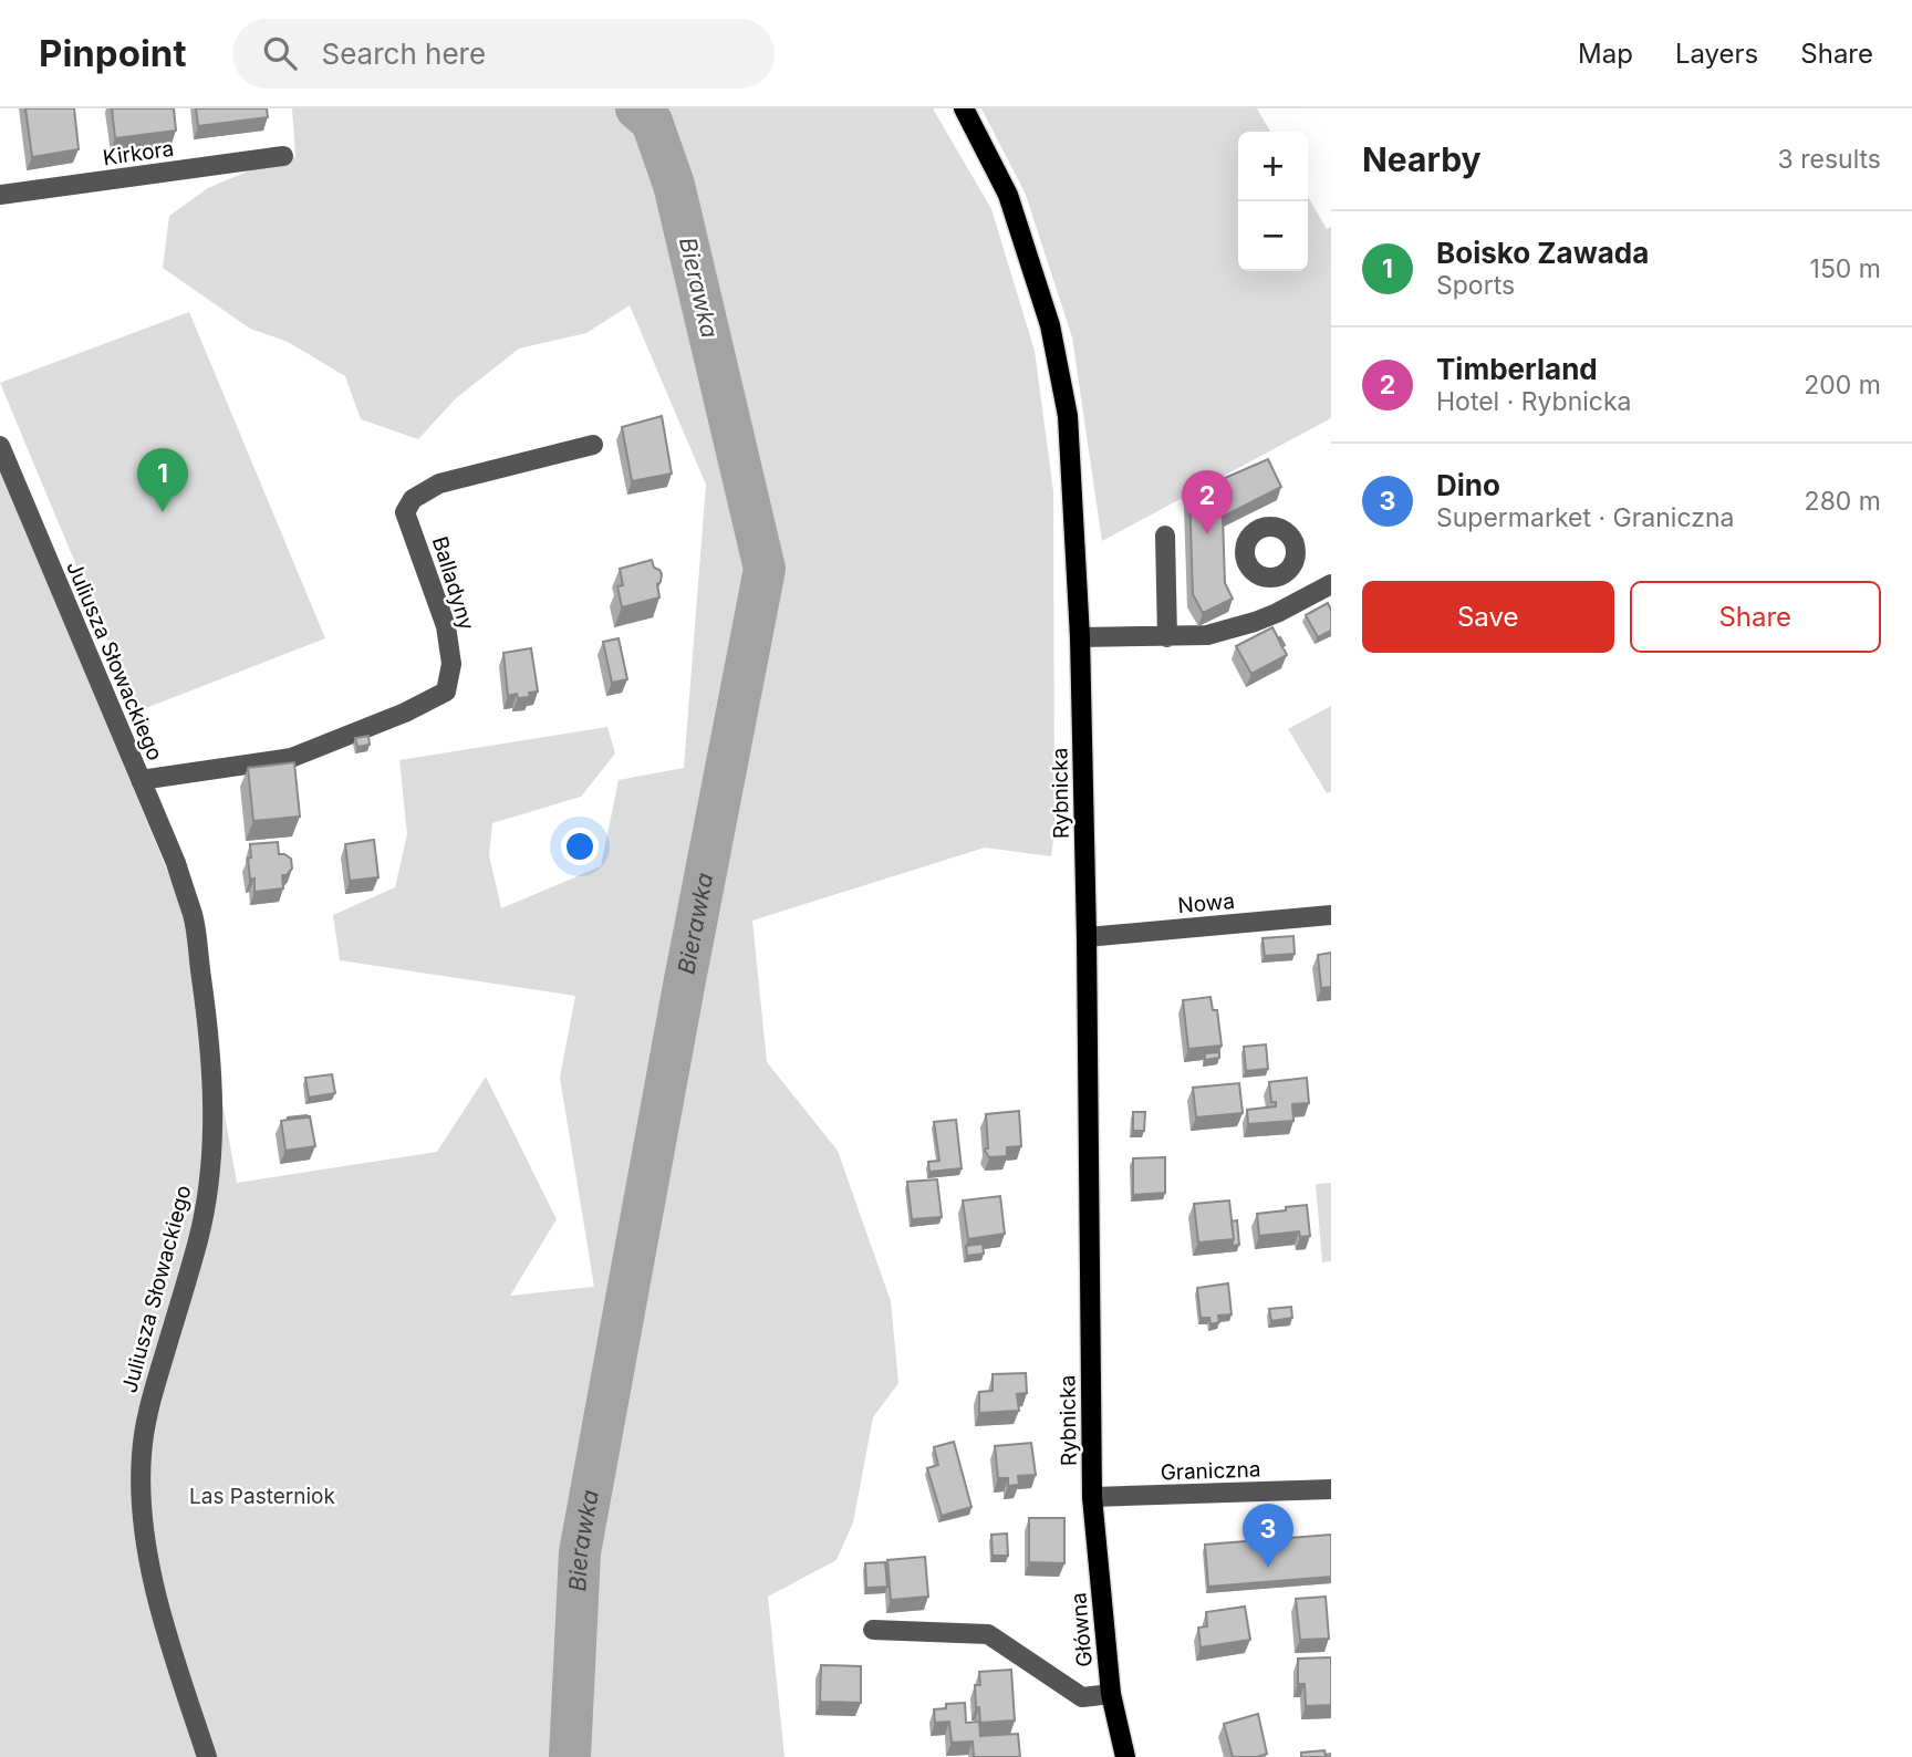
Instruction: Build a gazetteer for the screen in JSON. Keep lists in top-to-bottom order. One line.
{"streets":{"main road":["Rybnicka","Główna"],"street":["Kirkora","Balladyny","Juliusza Słowackiego","Nowa","Graniczna"]},"crossings":[["Balladyny","Juliusza Słowackiego"],["Rybnicka","Nowa"],["Rybnicka","Graniczna"],["Rybnicka","Główna"],["Graniczna","Główna"]],"water":["Bierawka"],"parks":["Las Pasterniok"],"page":{"header":"Pinpoint","search":"Search here","nav":["Map","Layers","Share"],"heading":["Nearby","3 results"],"map_buttons":["+","−"],"list":[{"mark":"1","name":"Boisko Zawada","note":"Sports","value":"150 m"},{"mark":"2","name":"Timberland","note":"Hotel · Rybnicka","value":"200 m"},{"mark":"3","name":"Dino","note":"Supermarket · Graniczna","value":"280 m"}],"pins":["1","2","3"],"buttons":["Save","Share"]}}
